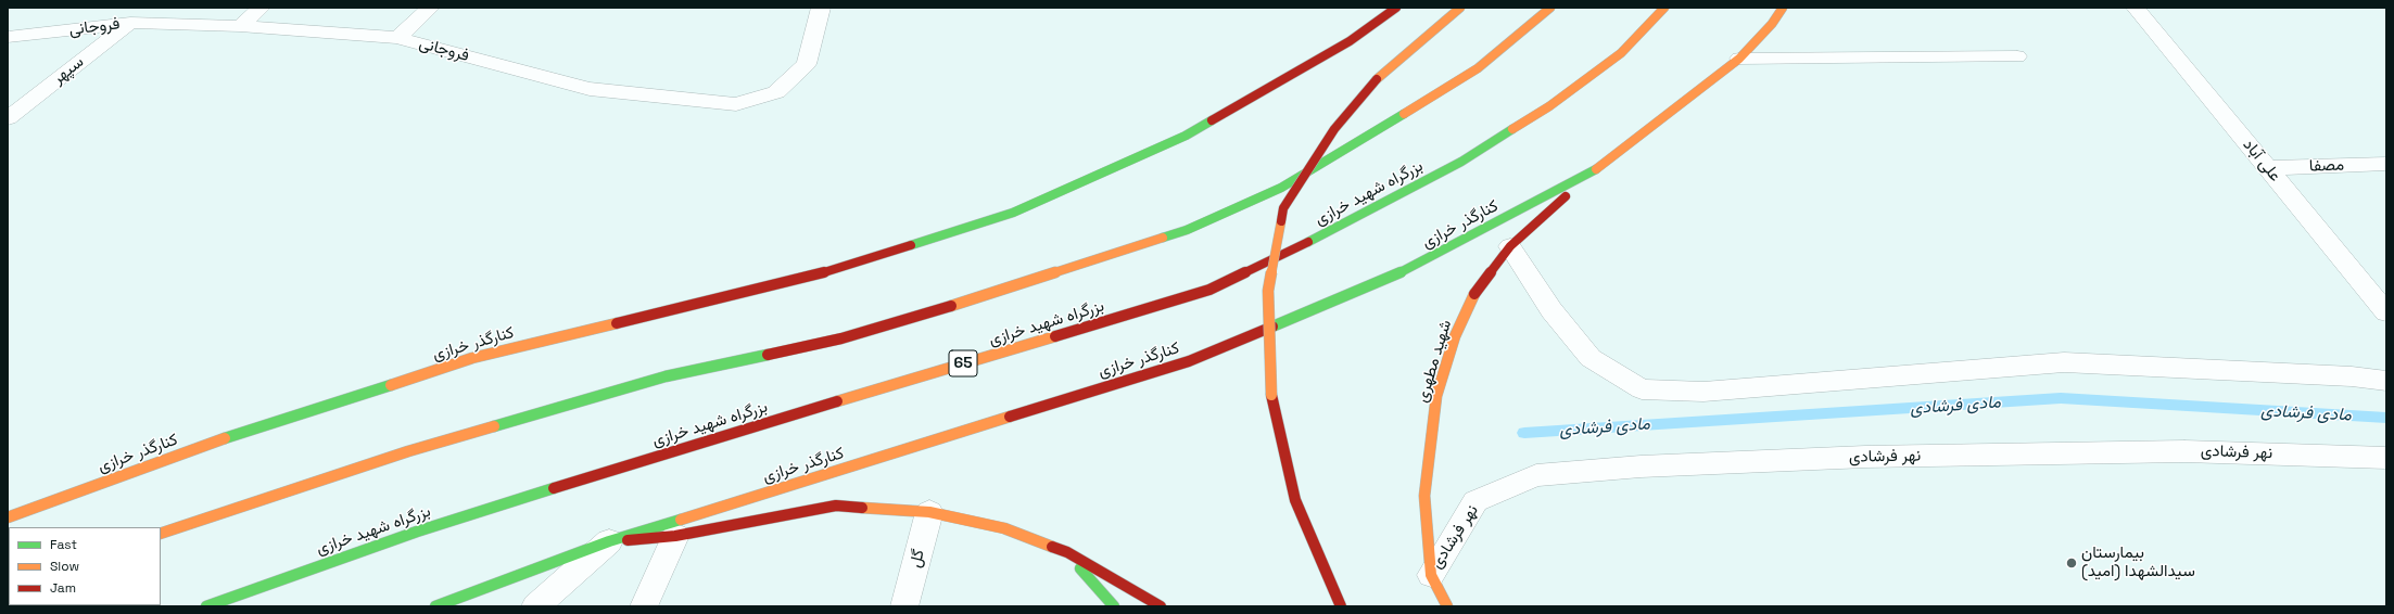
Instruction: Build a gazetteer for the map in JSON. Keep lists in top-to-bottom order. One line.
{"streets":{"main road":["بزرگراه شهید خرازی","کنارگذر خرازی","شهید مطهری","65"],"street":["فروجانی","سپهر","علی آباد","مصفا","نهر فرشادی","گل"]},"crossings":[["فروجانی","سپهر"],["علی آباد","مصفا"],["کنارگذر خرازی","شهید مطهری"],["شهید مطهری","نهر فرشادی"]],"water":["مادی فرشادی"],"places":["بیمارستان سیدالشهدا (امید)"],"legend":["Fast","Slow","Jam"]}
